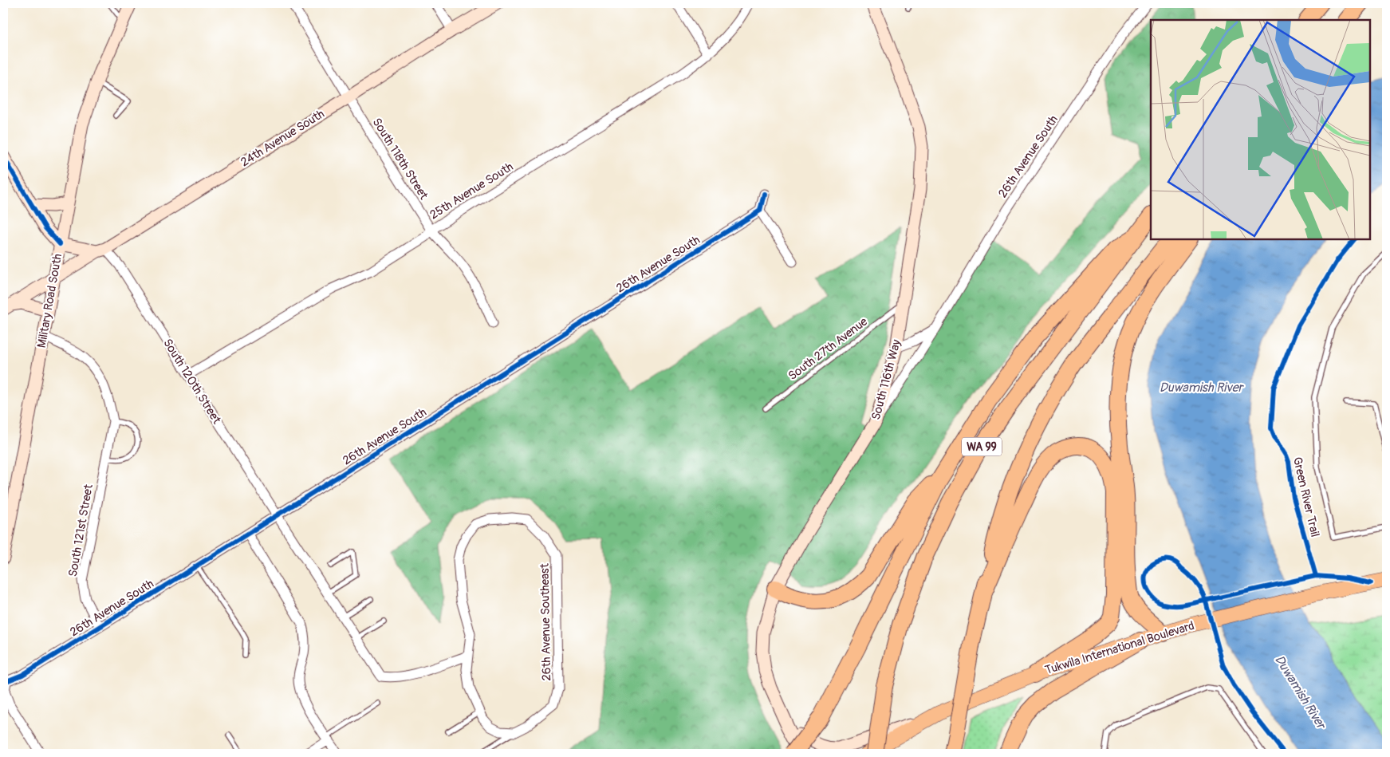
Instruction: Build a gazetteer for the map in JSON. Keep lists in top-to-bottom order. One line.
{"streets":{"highway":["WA 99"],"main road":["Tukwila International Boulevard"],"street":["24th Avenue South","26th Avenue South","South 118th Street","25th Avenue South","Military Road South","South 116th Way","South 120th Street","South 121st Street","26th Avenue Southeast"],"lane":["South 27th Avenue"],"cycle path":["Green River Trail"]},"crossings":[["24th Avenue South","South 118th Street"],["24th Avenue South","Military Road South"],["24th Avenue South","South 120th Street"],["26th Avenue South","South 116th Way"],["26th Avenue South","South 120th Street"],["26th Avenue South","South 121st Street"],["South 118th Street","25th Avenue South"],["25th Avenue South","South 120th Street"],["Military Road South","South 121st Street"],["South 27th Avenue","South 116th Way"]],"water":["Duwamish River"]}
